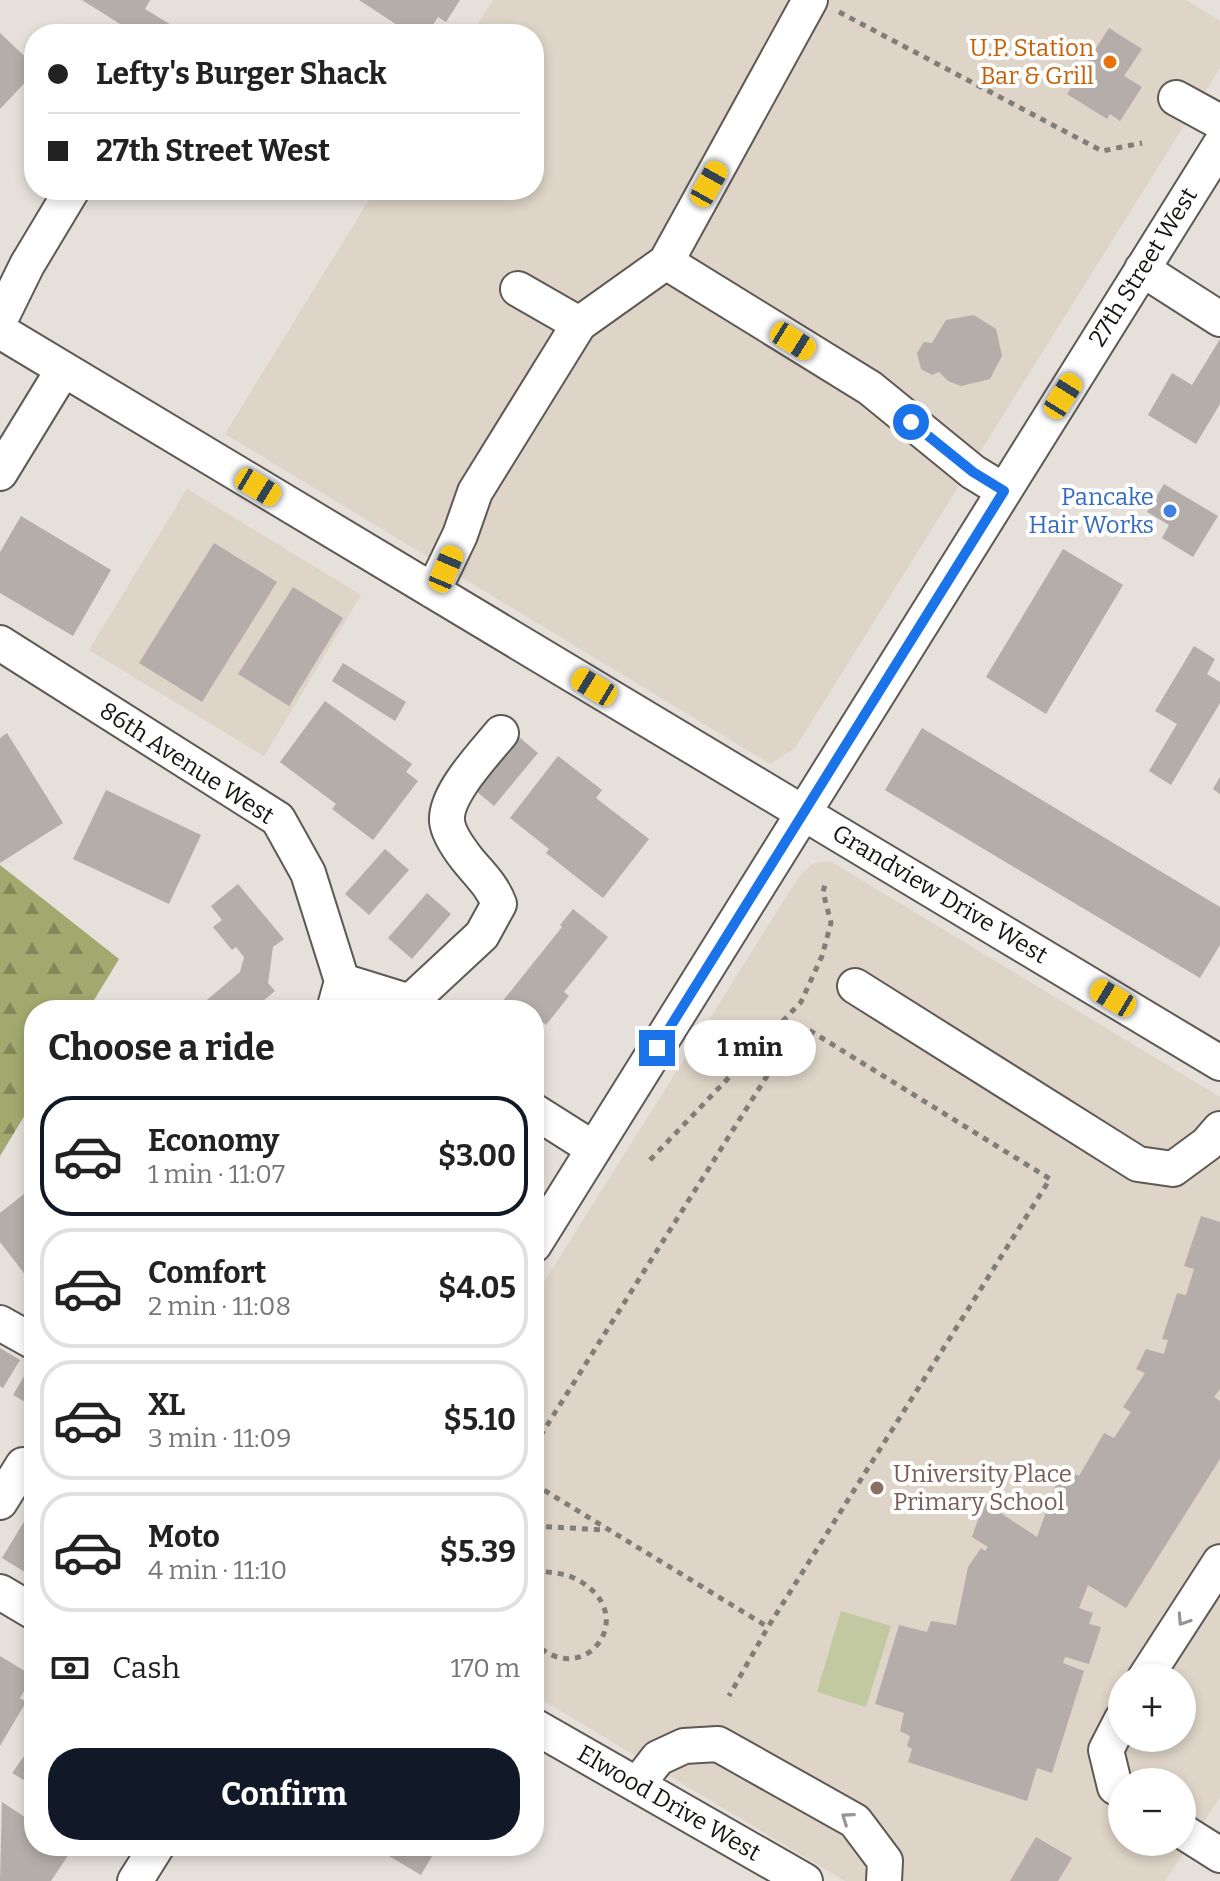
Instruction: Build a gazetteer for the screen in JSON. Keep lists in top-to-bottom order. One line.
{"streets":{"street":["27th Street West","86th Avenue West","Grandview Drive West","Elwood Drive West"]},"crossings":[["27th Street West","Grandview Drive West"]],"places":["U.P. Station Bar & Grill","Pancake Hair Works","University Place Primary School"],"page":{"banner":["Lefty's Burger Shack","27th Street West"],"heading":"Choose a ride","bubble":"1 min","list":[{"name":"Economy","note":"1 min · 11:07","value":"$3.00"},{"name":"Comfort","note":"2 min · 11:08","value":"$4.05"},{"name":"XL","note":"3 min · 11:09","value":"$5.10"},{"name":"Moto","note":"4 min · 11:10","value":"$5.39"}],"pay":["Cash","170 m"],"map_buttons":["+","−"],"buttons":"Confirm"}}
